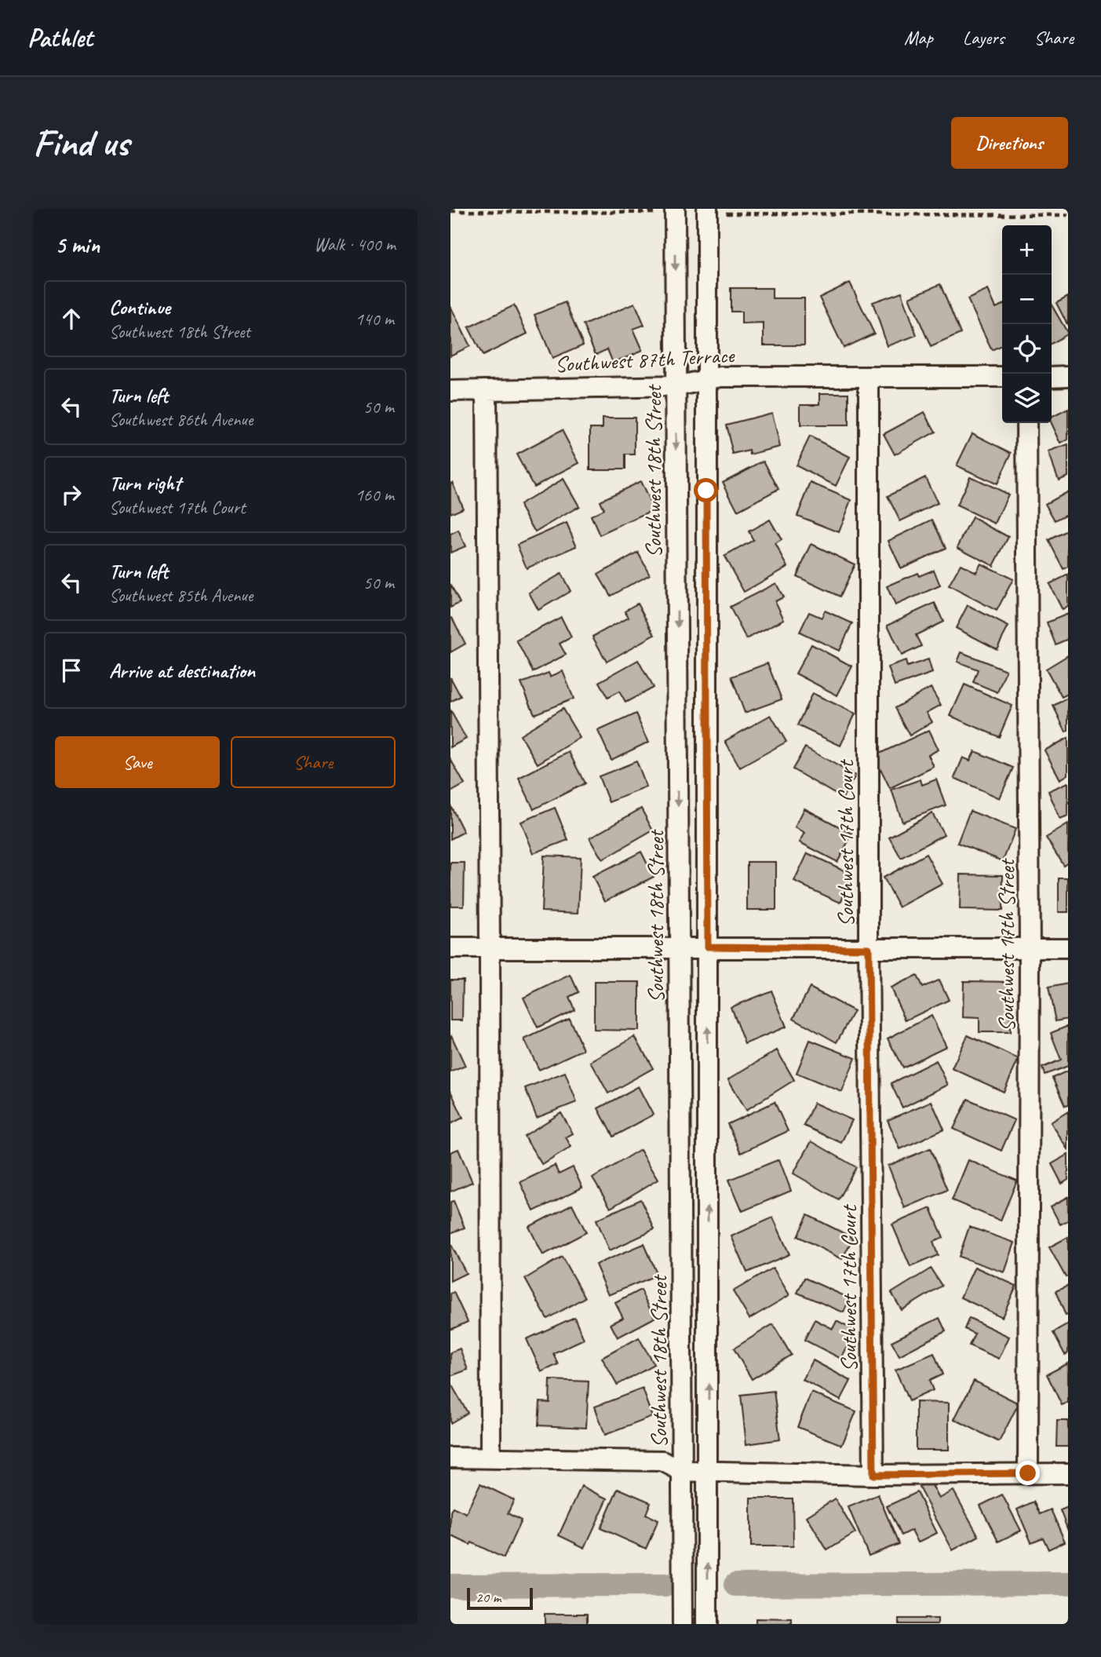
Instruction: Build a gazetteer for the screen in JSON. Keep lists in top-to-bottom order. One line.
{"streets":{"street":["Southwest 87th Terrace","Southwest 18th Street","Southwest 17th Court","Southwest 17th Street"]},"crossings":[["Southwest 87th Terrace","Southwest 18th Street"],["Southwest 87th Terrace","Southwest 17th Court"]],"scale_bar":"20 m","page":{"header":"Pathlet","nav":["Map","Layers","Share"],"buttons":["Directions",["Save","Share"]],"title":"Find us","heading":["5 min","Walk · 400 m"],"map_buttons":["+","−"],"list":[["Continue","Southwest 18th Street","140 m"],["Turn left","Southwest 86th Avenue","50 m"],["Turn right","Southwest 17th Court","160 m"],["Turn left","Southwest 85th Avenue","50 m"],"Arrive at destination"],"scale":"20 m"}}
